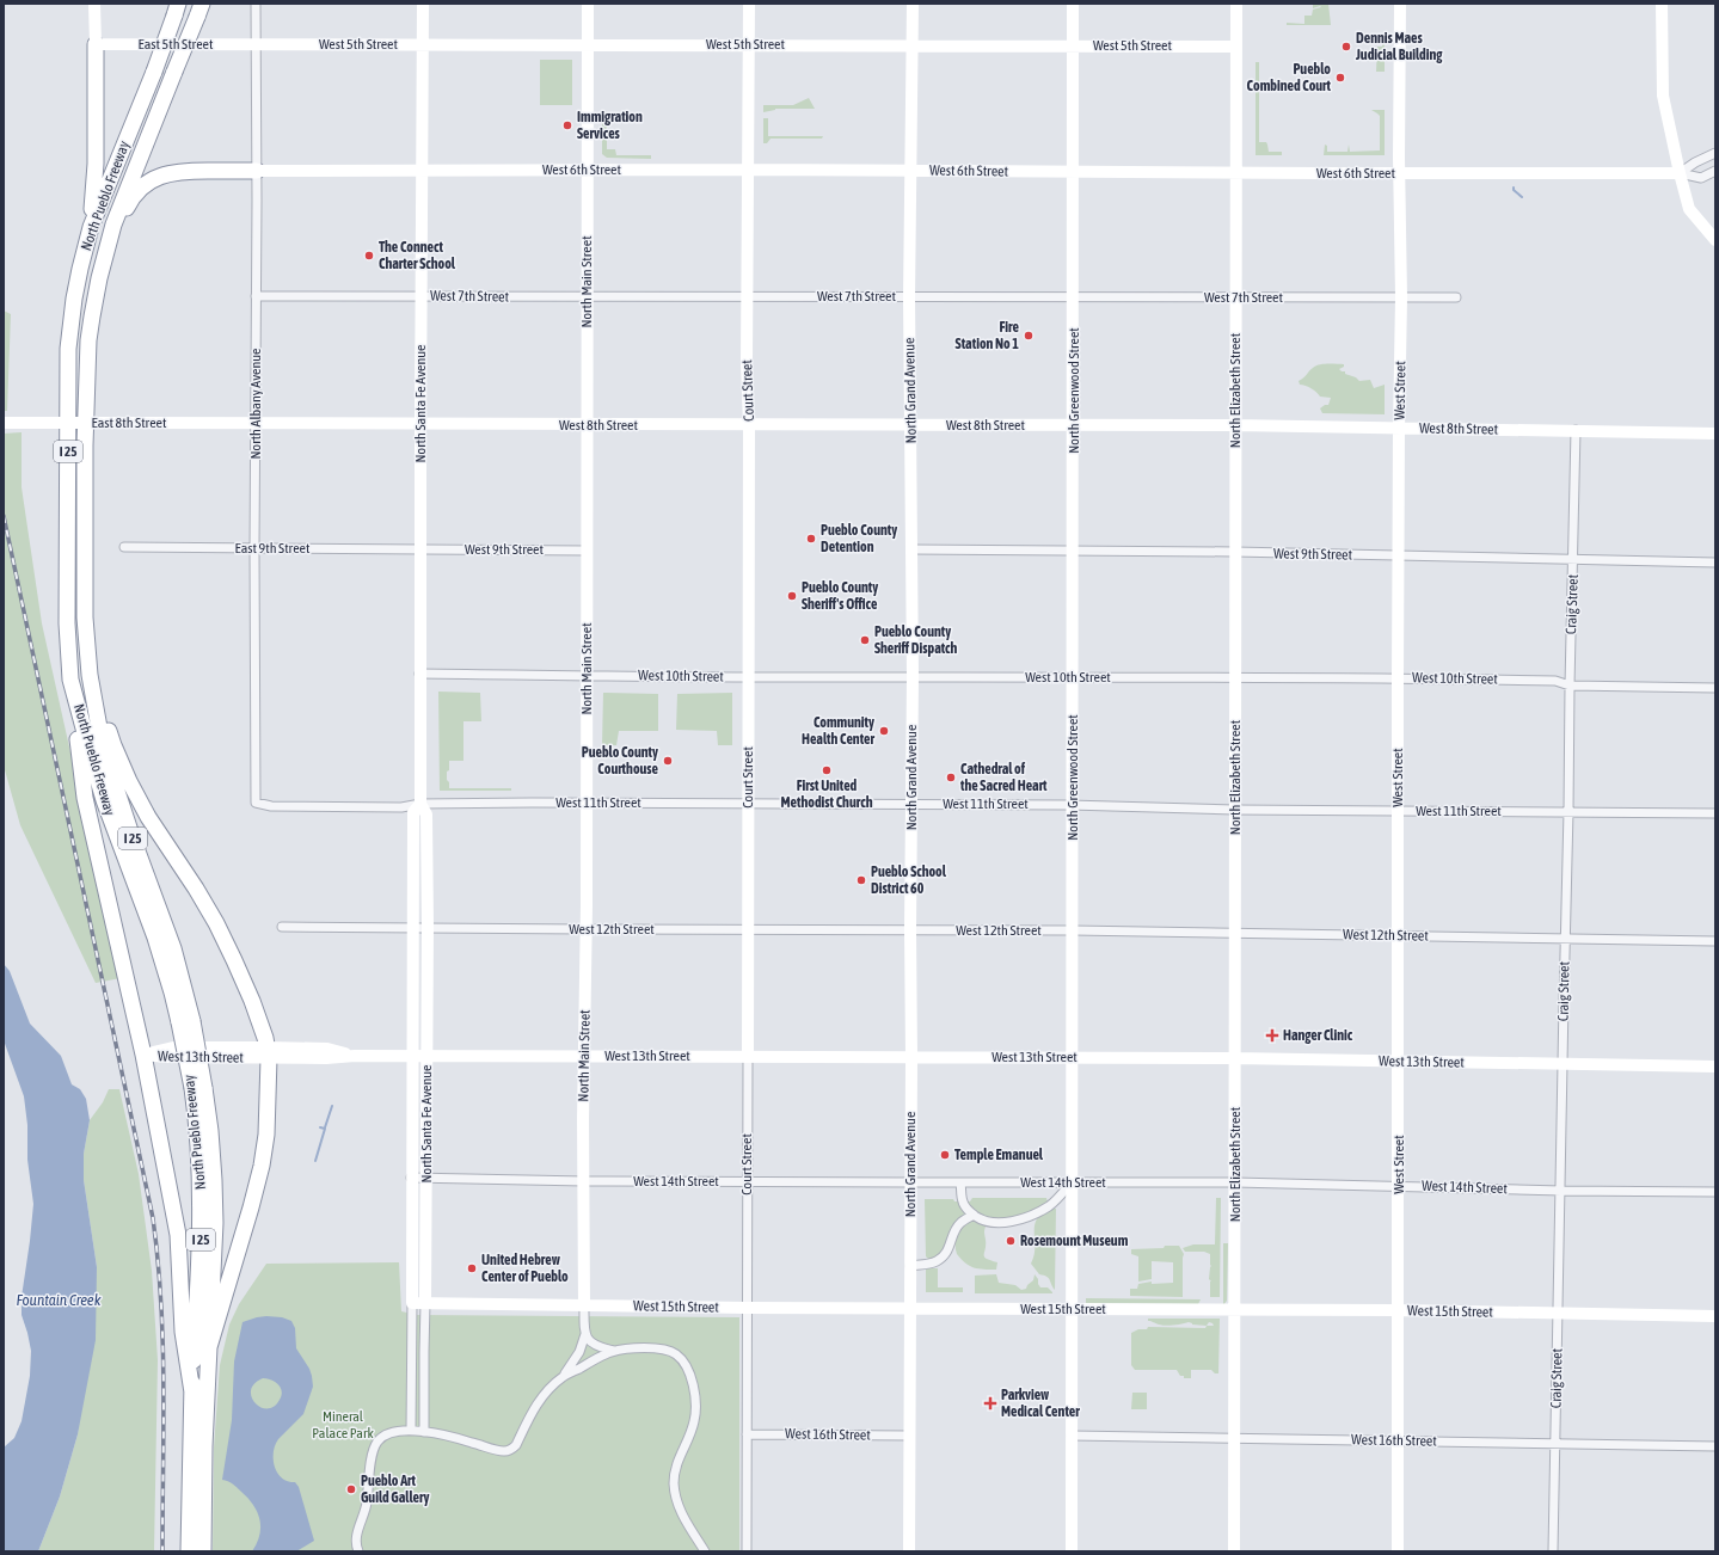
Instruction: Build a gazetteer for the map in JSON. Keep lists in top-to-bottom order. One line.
{"streets":{"highway":["North Pueblo Freeway","I 25"],"street":["East 5th Street","West 5th Street","West 6th Street","North Main Street","West 7th Street","Court Street","North Grand Avenue","North Greenwood Street","North Elizabeth Street","West Street","North Albany Avenue","North Santa Fe Avenue","East 8th Street","West 8th Street","East 9th Street","West 9th Street","Craig Street","West 10th Street","West 11th Street","West 12th Street","West 13th Street","West 14th Street","West 15th Street","West 16th Street"]},"crossings":[["East 5th Street","West 5th Street"],["East 5th Street","North Albany Avenue"],["West 5th Street","North Main Street"],["West 5th Street","Court Street"],["West 5th Street","North Grand Avenue"],["West 5th Street","North Greenwood Street"],["West 5th Street","North Elizabeth Street"],["West 5th Street","North Albany Avenue"],["West 5th Street","North Santa Fe Avenue"],["West 6th Street","North Main Street"],["West 6th Street","Court Street"],["West 6th Street","North Grand Avenue"],["West 6th Street","North Greenwood Street"],["West 6th Street","North Elizabeth Street"],["West 6th Street","West Street"],["West 6th Street","North Albany Avenue"],["West 6th Street","North Santa Fe Avenue"],["North Main Street","West 7th Street"],["North Main Street","North Santa Fe Avenue"],["North Main Street","West 8th Street"],["North Main Street","West 9th Street"],["North Main Street","West 10th Street"],["North Main Street","West 11th Street"],["North Main Street","West 12th Street"],["North Main Street","West 13th Street"],["North Main Street","West 14th Street"],["North Main Street","West 15th Street"],["West 7th Street","Court Street"],["West 7th Street","North Grand Avenue"],["West 7th Street","North Greenwood Street"],["West 7th Street","North Elizabeth Street"],["West 7th Street","West Street"],["West 7th Street","North Albany Avenue"],["West 7th Street","North Santa Fe Avenue"],["Court Street","West 8th Street"],["Court Street","West 10th Street"],["Court Street","West 11th Street"],["Court Street","West 12th Street"],["Court Street","West 13th Street"],["Court Street","West 14th Street"],["Court Street","West 15th Street"],["Court Street","West 16th Street"],["North Grand Avenue","West 8th Street"],["North Grand Avenue","West 9th Street"],["North Grand Avenue","West 10th Street"],["North Grand Avenue","West 11th Street"],["North Grand Avenue","West 12th Street"],["North Grand Avenue","West 13th Street"],["North Grand Avenue","West 14th Street"],["North Grand Avenue","West 15th Street"],["North Grand Avenue","West 16th Street"],["North Greenwood Street","West 8th Street"],["North Greenwood Street","West 9th Street"],["North Greenwood Street","West 10th Street"],["North Greenwood Street","West 11th Street"],["North Greenwood Street","West 12th Street"],["North Greenwood Street","West 13th Street"],["North Greenwood Street","West 14th Street"],["North Greenwood Street","West 15th Street"],["North Greenwood Street","West 16th Street"],["North Elizabeth Street","West 8th Street"],["North Elizabeth Street","West 9th Street"],["North Elizabeth Street","West 10th Street"],["North Elizabeth Street","West 11th Street"],["North Elizabeth Street","West 12th Street"],["North Elizabeth Street","West 13th Street"],["North Elizabeth Street","West 14th Street"],["North Elizabeth Street","West 15th Street"],["North Elizabeth Street","West 16th Street"],["West Street","West 8th Street"],["West Street","West 9th Street"],["West Street","West 10th Street"],["West Street","West 11th Street"],["West Street","West 12th Street"],["West Street","West 13th Street"],["West Street","West 14th Street"],["West Street","West 15th Street"],["West Street","West 16th Street"],["North Albany Avenue","East 8th Street"],["North Albany Avenue","West 8th Street"],["North Albany Avenue","East 9th Street"],["North Albany Avenue","West 11th Street"],["North Santa Fe Avenue","West 8th Street"],["North Santa Fe Avenue","East 9th Street"],["North Santa Fe Avenue","West 9th Street"],["North Santa Fe Avenue","West 10th Street"],["North Santa Fe Avenue","West 11th Street"],["North Santa Fe Avenue","West 12th Street"],["North Santa Fe Avenue","West 13th Street"],["North Santa Fe Avenue","West 14th Street"],["North Santa Fe Avenue","West 15th Street"],["East 8th Street","West 8th Street"],["West 8th Street","Craig Street"],["East 9th Street","West 9th Street"],["West 9th Street","Craig Street"],["Craig Street","West 10th Street"],["Craig Street","West 11th Street"],["Craig Street","West 12th Street"],["Craig Street","West 13th Street"],["Craig Street","West 14th Street"],["Craig Street","West 15th Street"],["Craig Street","West 16th Street"]],"water":["Fountain Creek"],"parks":["Mineral Palace Park"],"places":{"other":["Dennis Maes Judicial Building","Pueblo Combined Court","Immigration Services","The Connect Charter School","Fire Station No 1","Pueblo County Detention","Pueblo County Sheriff's Office","Pueblo County Sheriff Dispatch","Community Health Center","Pueblo County Courthouse","First United Methodist Church","Cathedral of the Sacred Heart","Pueblo School District 60","Temple Emanuel","Rosemount Museum","United Hebrew Center of Pueblo","Pueblo Art Guild Gallery"],"health":["Hanger Clinic","Parkview Medical Center"]}}
